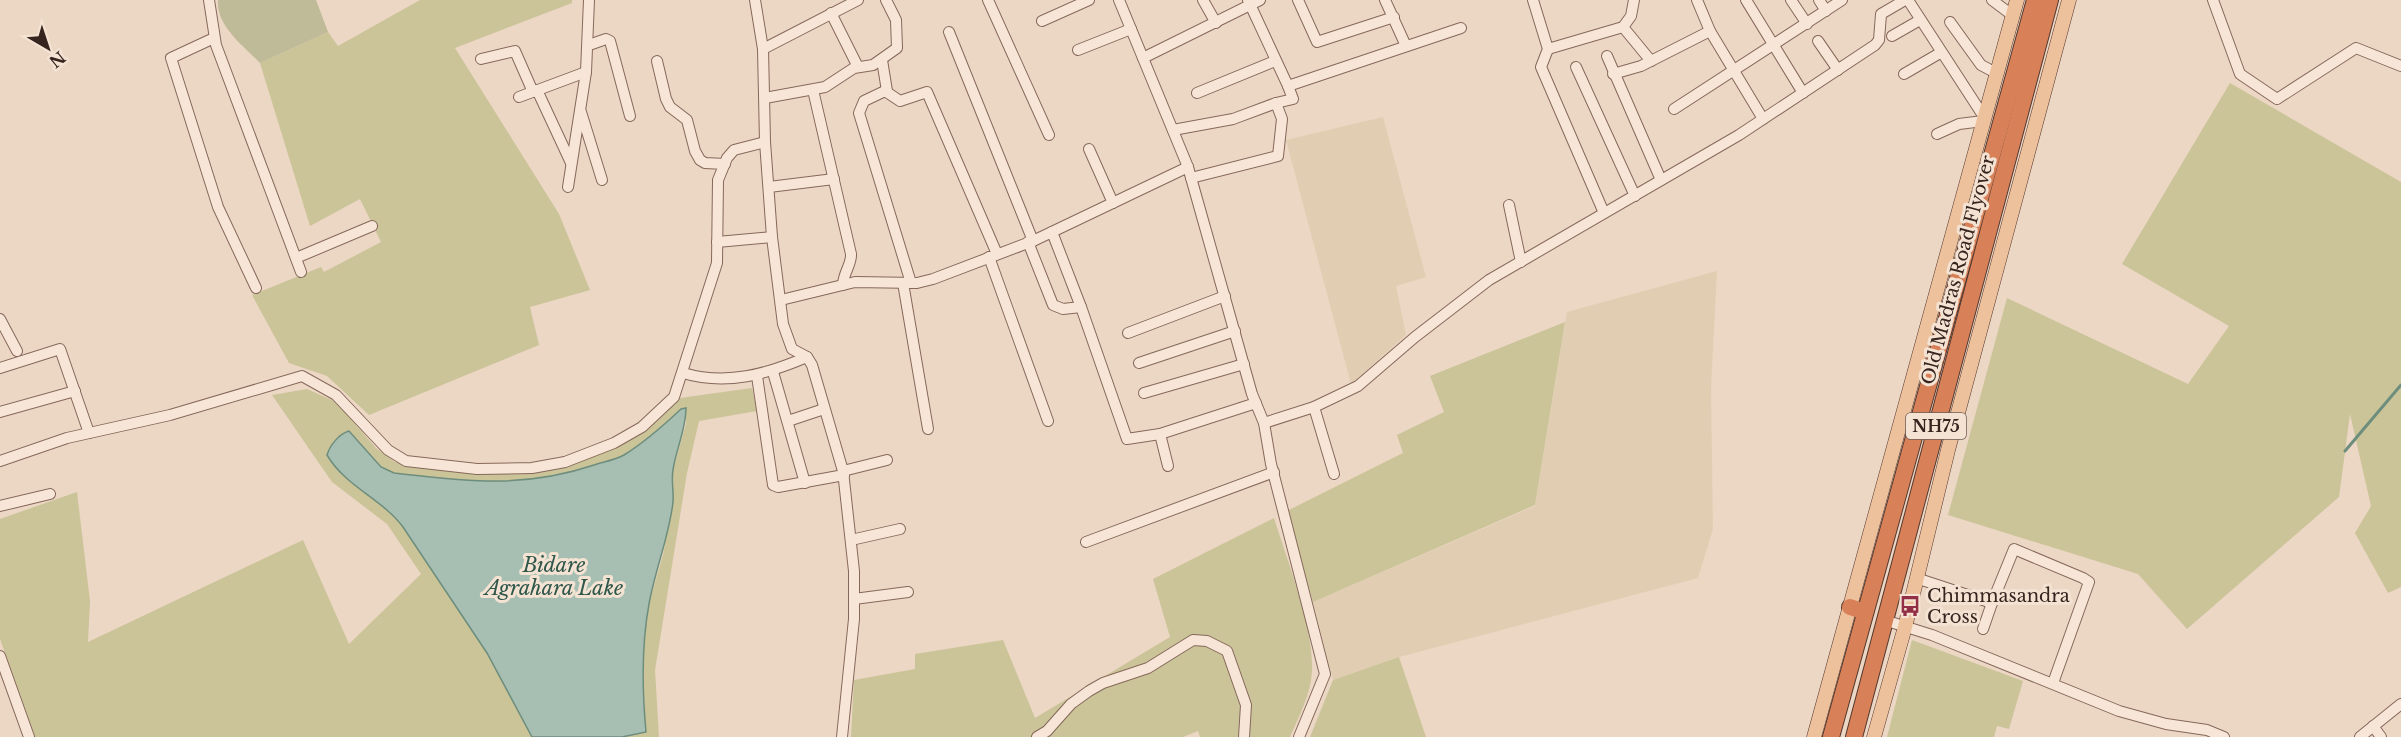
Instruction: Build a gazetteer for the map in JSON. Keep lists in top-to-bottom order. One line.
{"streets":{"highway":["Old Madras Road Flyover","NH75"]},"crossings":[["Old Madras Road Flyover","NH75"]],"water":["Bidare Agrahara Lake"],"places":{"bus stop":["Chimmasandra Cross"]},"north":"bottom right"}
